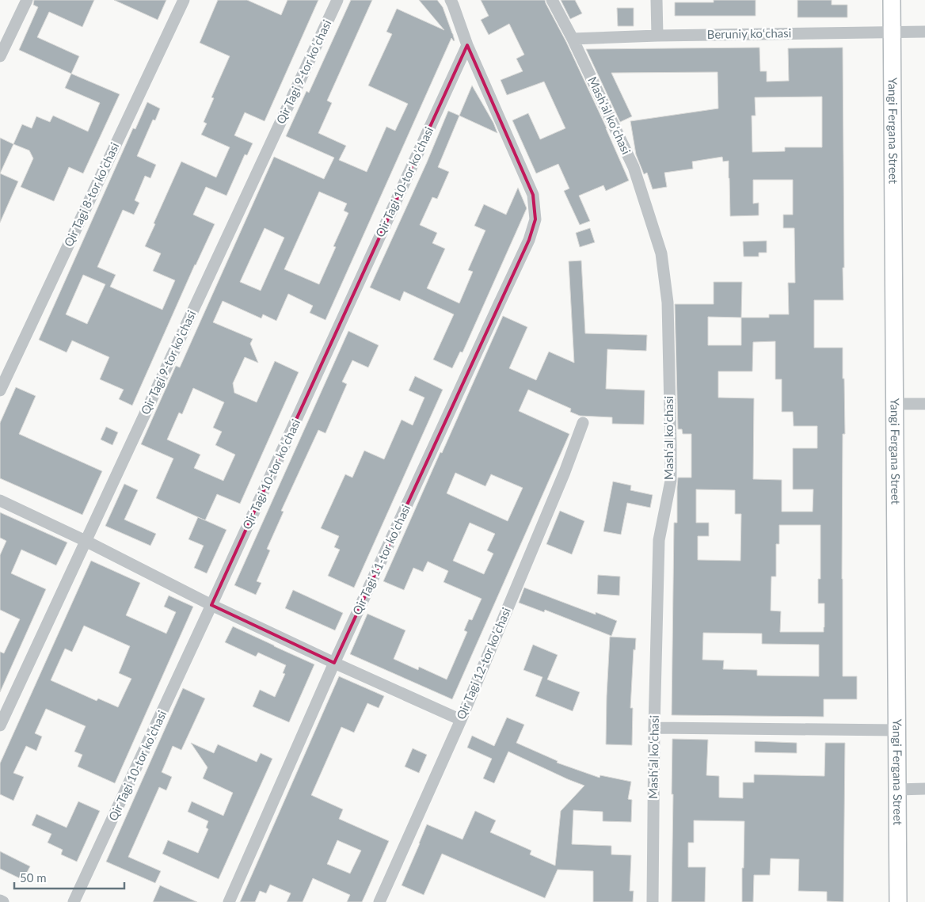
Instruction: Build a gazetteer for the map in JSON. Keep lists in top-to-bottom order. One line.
{"streets":{"main road":["Yangi Fergana Street"],"street":["Beruniy koʻchasi","Qir Tagi 9-tor koʼchasi","Mashʻal koʻchasi","Qir Tagi 10-tor koʼchasi","Qir Tagi 8-tor koʼchasi","Qir Tagi 11-tor koʼchasi","Qir Tagi 12-tor koʼchasi"]},"crossings":[["Beruniy koʻchasi","Mashʻal koʻchasi"],["Beruniy koʻchasi","Yangi Fergana Street"],["Qir Tagi 10-tor koʼchasi","Qir Tagi 11-tor koʼchasi"]],"scale_bar":"50 m"}
